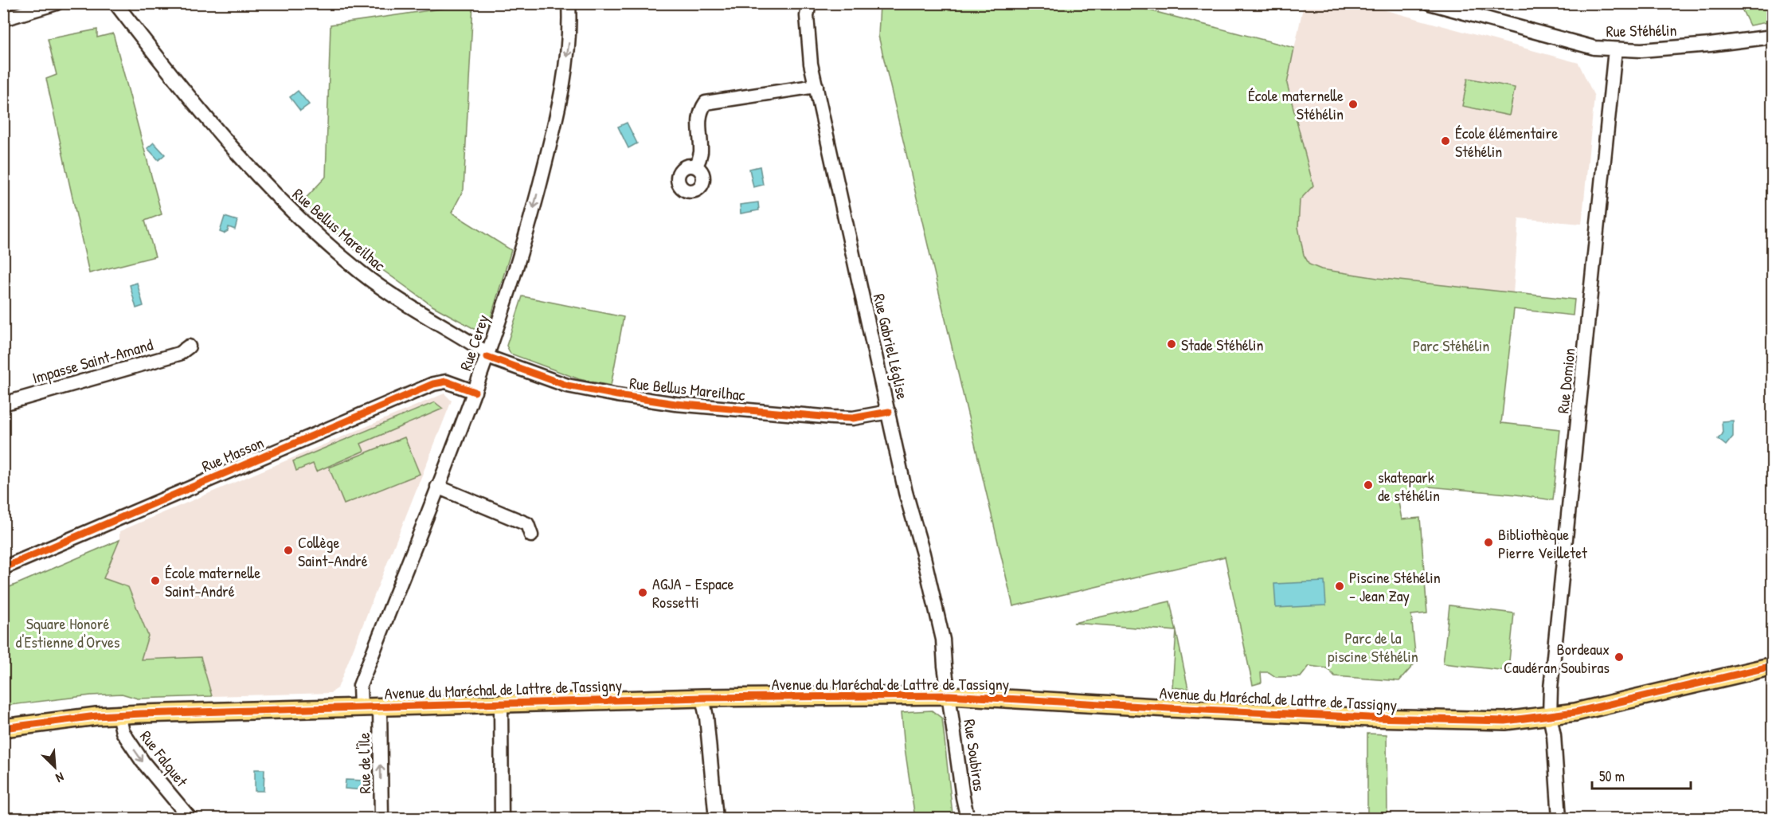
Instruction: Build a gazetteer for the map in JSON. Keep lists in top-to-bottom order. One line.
{"streets":{"main road":["Avenue du Maréchal de Lattre de Tassigny"],"street":["Rue Stéhélin","Rue Bellus Mareilhac","Rue Cerey","Rue Gabriel Léglise","Impasse Saint-Amand","Rue Domion","Rue Masson","Rue Soubiras","Rue Falquet","Rue de l'Île"]},"crossings":[["Rue Stéhélin","Rue Domion"],["Rue Bellus Mareilhac","Rue Cerey"],["Rue Bellus Mareilhac","Rue Gabriel Léglise"],["Rue Cerey","Rue Masson"],["Rue Cerey","Avenue du Maréchal de Lattre de Tassigny"],["Rue Gabriel Léglise","Avenue du Maréchal de Lattre de Tassigny"],["Rue Gabriel Léglise","Rue Soubiras"],["Rue Domion","Avenue du Maréchal de Lattre de Tassigny"],["Avenue du Maréchal de Lattre de Tassigny","Rue Soubiras"],["Avenue du Maréchal de Lattre de Tassigny","Rue Falquet"],["Avenue du Maréchal de Lattre de Tassigny","Rue de l'Île"]],"one_way":["Rue Cerey","Rue Falquet","Rue de l'Île"],"parks":["Parc Stéhélin","Square Honoré d'Estienne d'Orves","Parc de la piscine Stéhélin"],"places":["École maternelle Stéhélin","École élémentaire Stéhélin","Stade Stéhélin","skatepark de stéhélin","Bibliothèque Pierre Veilletet","Collège Saint-André","École maternelle Saint-André","Piscine Stéhélin - Jean Zay","AGJA - Espace Rossetti","Bordeaux Caudéran Soubiras"],"scale_bar":"50 m","north":"bottom right"}
